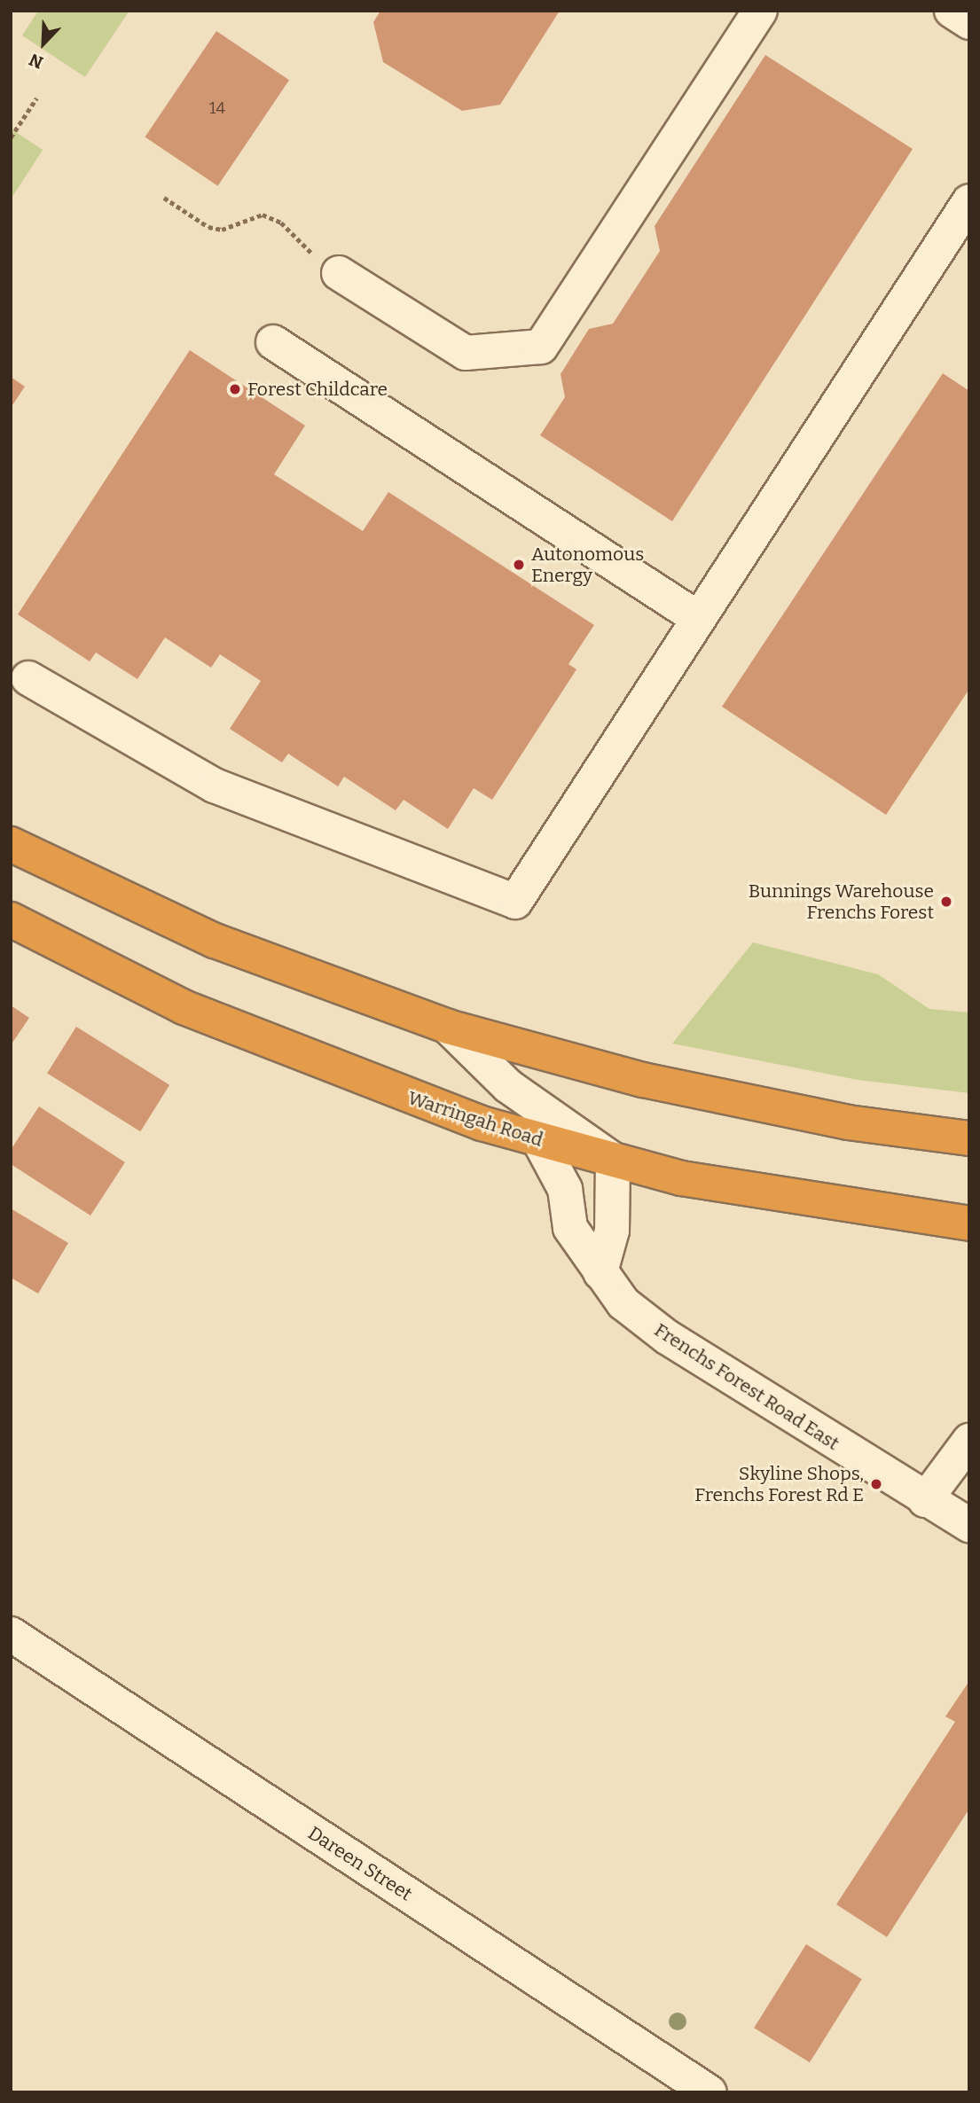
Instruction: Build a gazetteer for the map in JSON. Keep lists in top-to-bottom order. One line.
{"streets":{"highway":["Warringah Road"],"street":["Frenchs Forest Road East","Dareen Street"]},"crossings":[["Warringah Road","Frenchs Forest Road East"]],"places":["Forest Childcare","Autonomous Energy","Bunnings Warehouse Frenchs Forest","Skyline Shops, Frenchs Forest Rd E"],"house_numbers":["14"],"north":"bottom left"}
